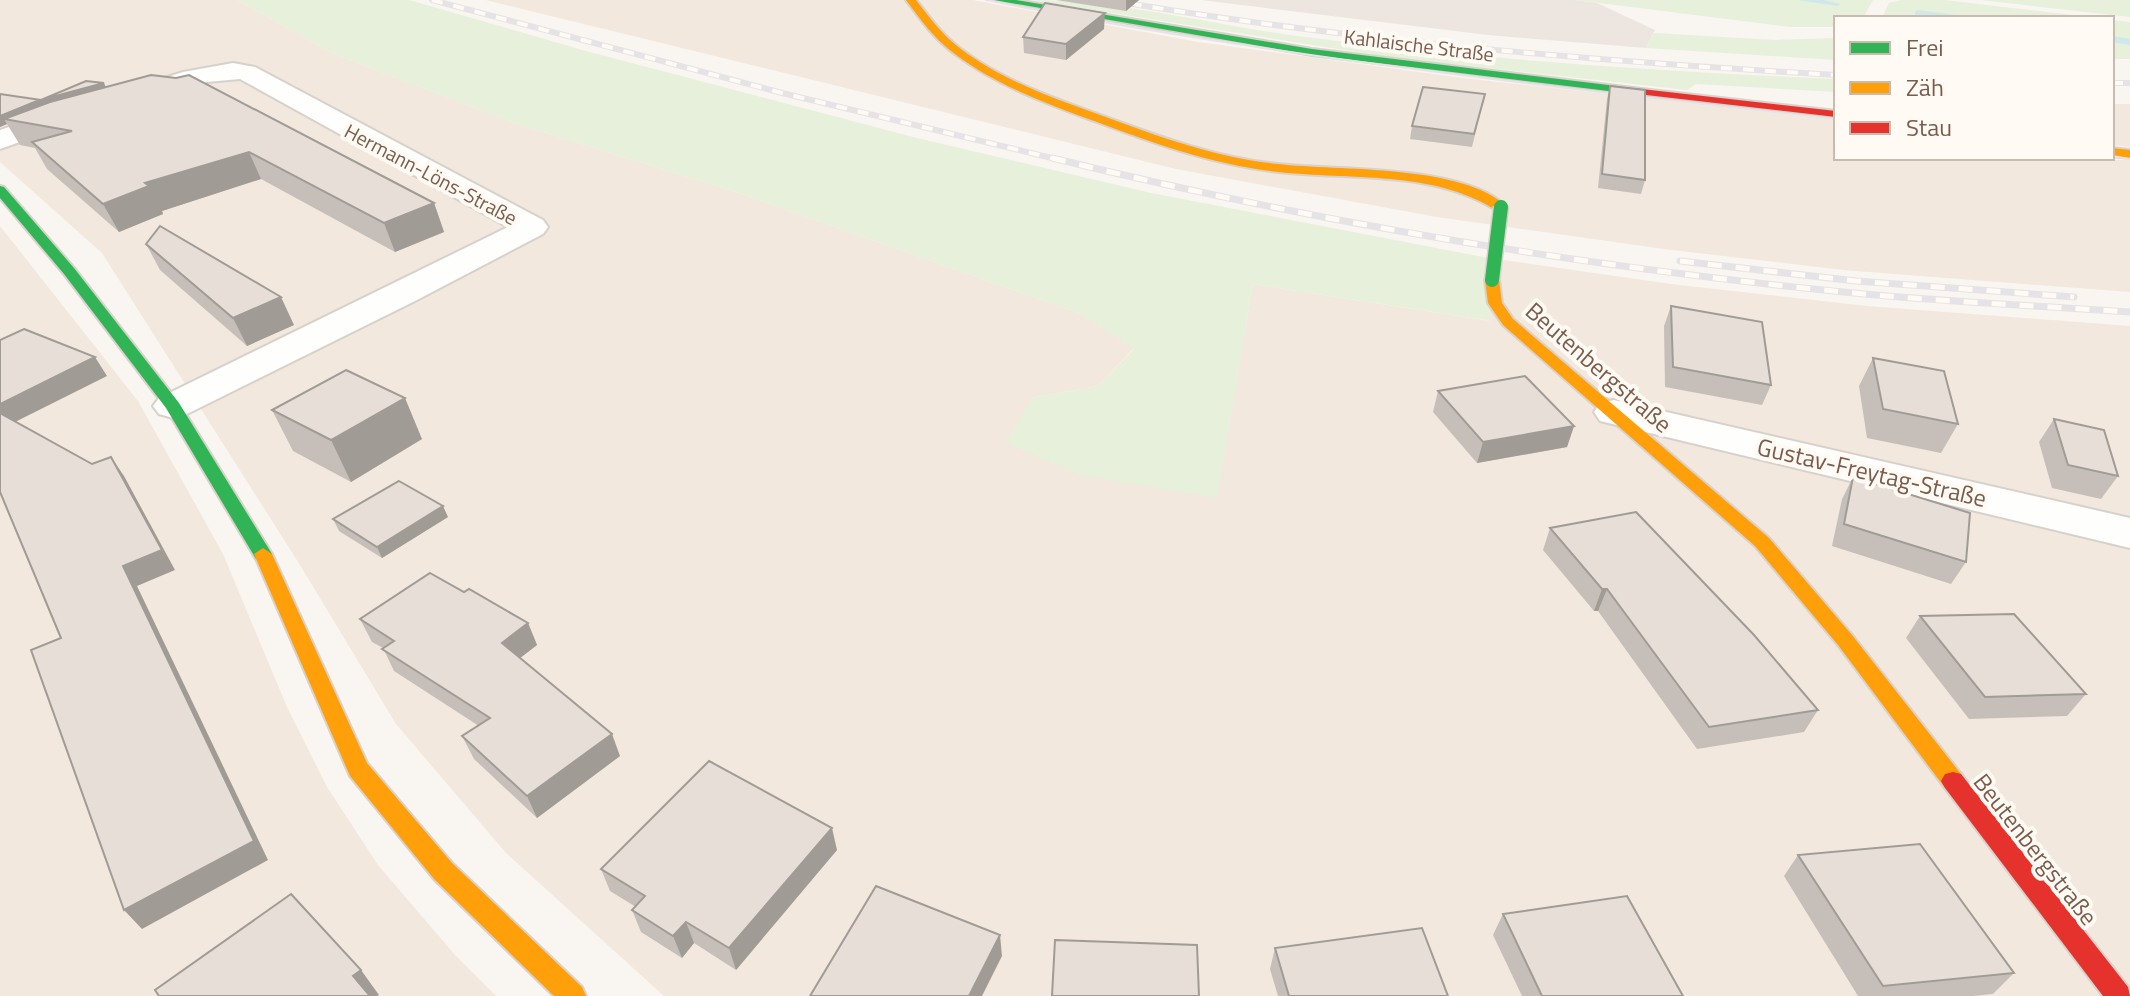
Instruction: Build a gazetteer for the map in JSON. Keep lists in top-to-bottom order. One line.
{"streets":{"main road":["Kahlaische Straße","Beutenbergstraße"],"street":["Hermann-Löns-Straße","Gustav-Freytag-Straße"]},"crossings":[["Beutenbergstraße","Gustav-Freytag-Straße"]],"legend":["Frei","Zäh","Stau"]}
